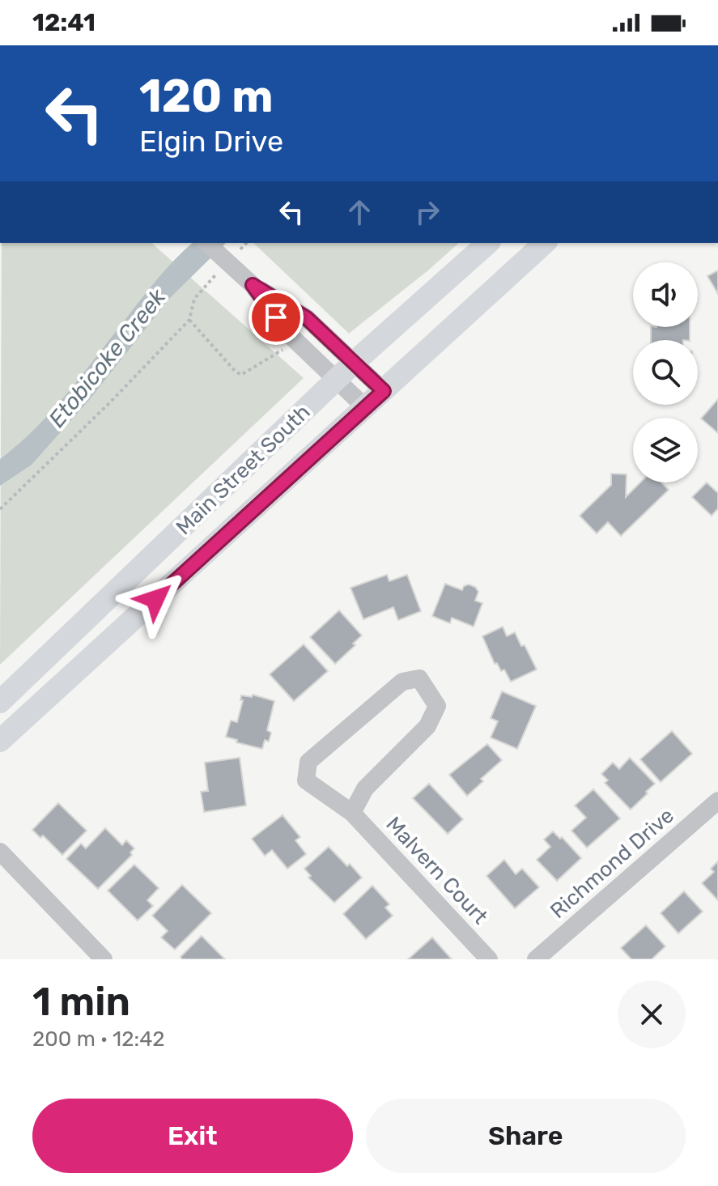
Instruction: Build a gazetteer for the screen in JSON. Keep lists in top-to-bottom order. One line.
{"streets":{"main road":["Main Street South"],"street":["Richmond Drive","Malvern Court"]},"water":["Etobicoke Creek"],"page":{"status":"12:41","turn":["120 m","Elgin Drive"],"heading":["1 min","200 m · 12:42"],"buttons":["Exit","Share"]}}
